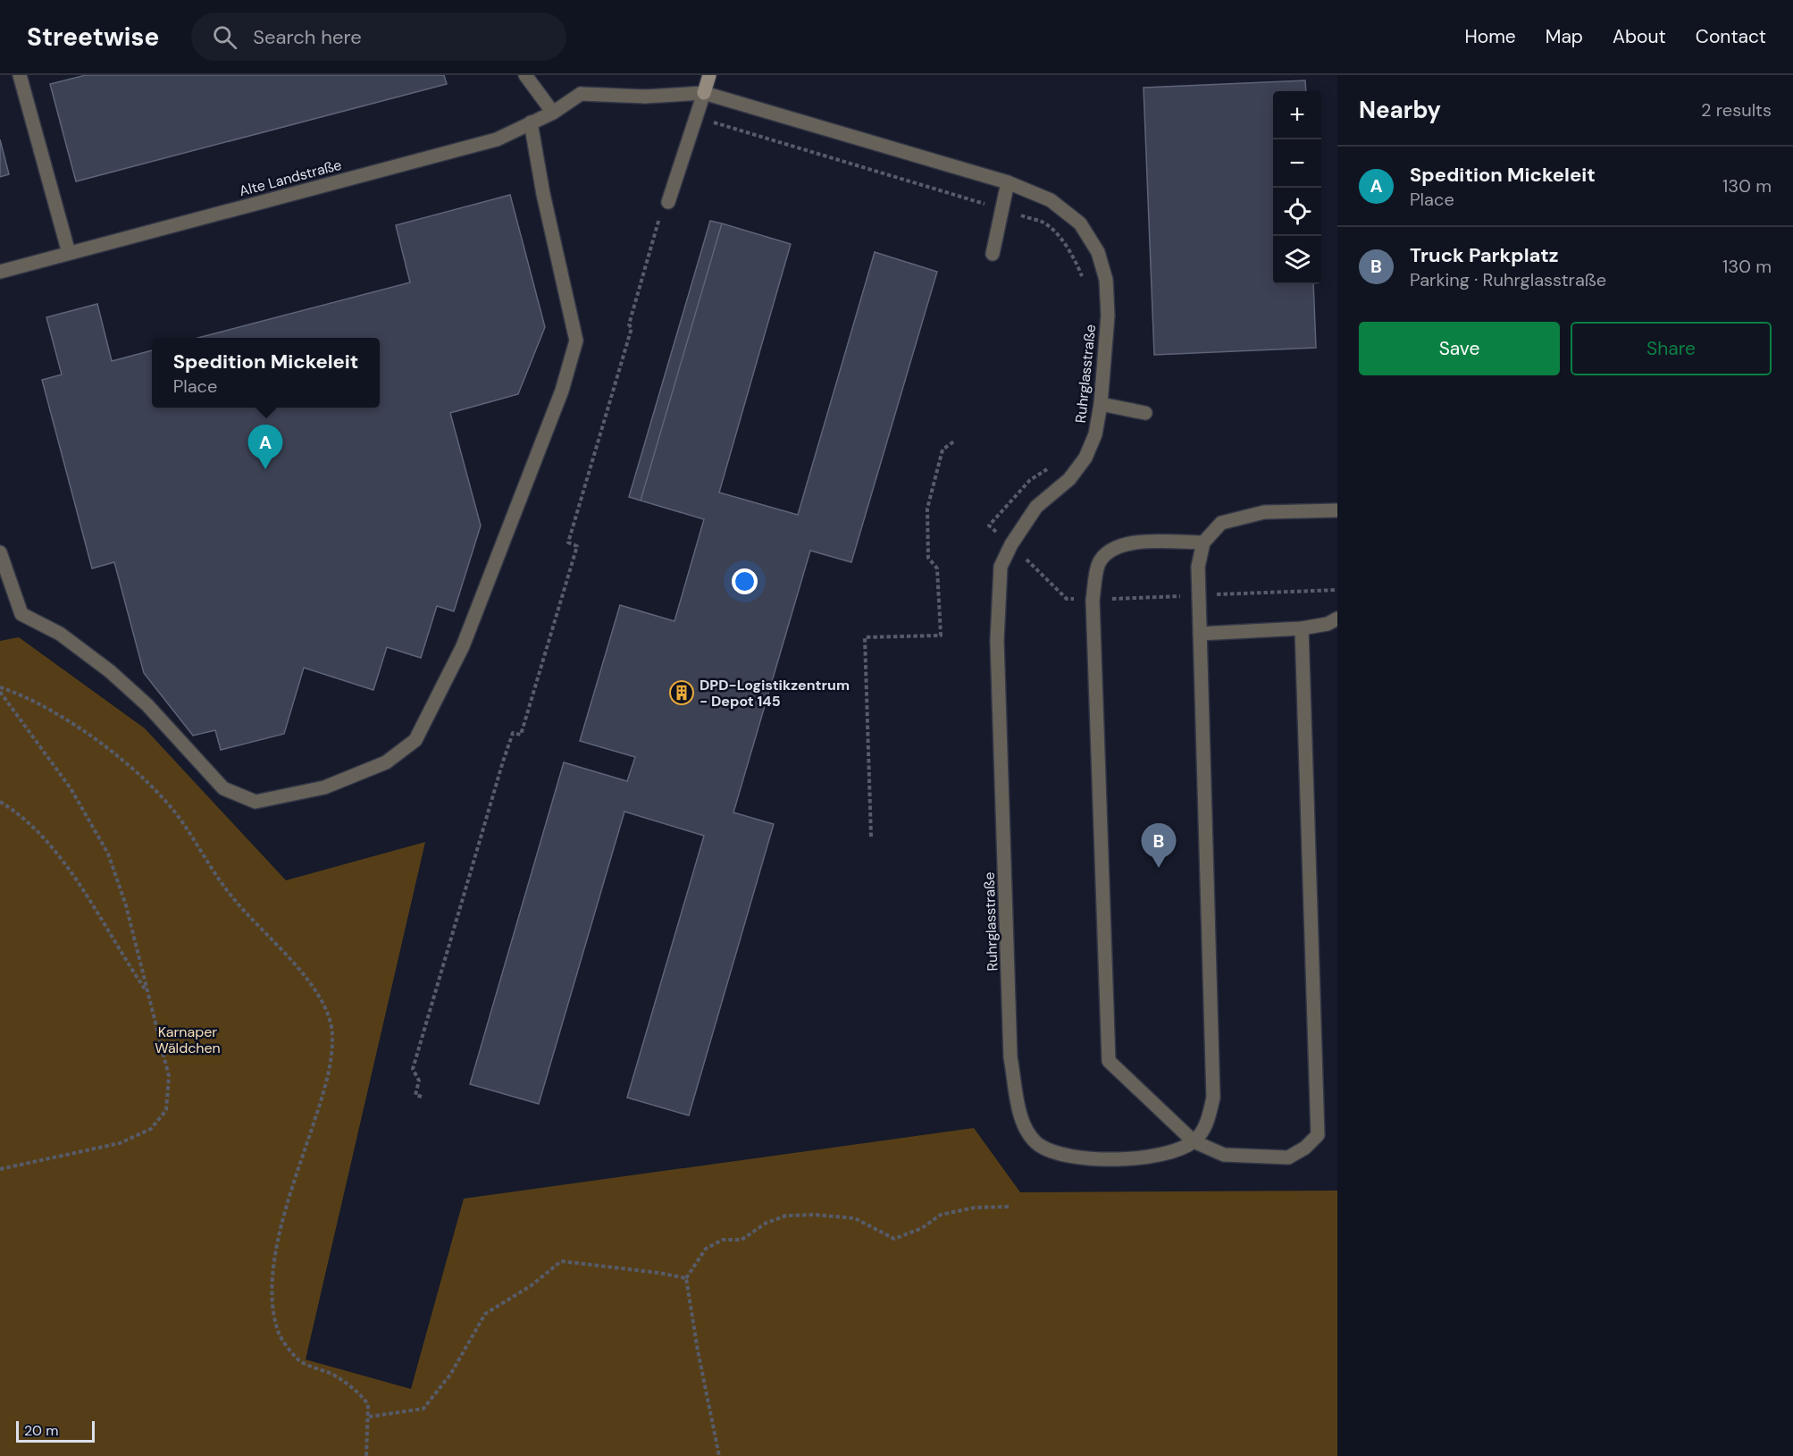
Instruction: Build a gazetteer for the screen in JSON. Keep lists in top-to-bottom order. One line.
{"streets":{"street":["Alte Landstraße","Ruhrglasstraße"]},"crossings":[["Alte Landstraße","Ruhrglasstraße"]],"parks":["Karnaper Wäldchen"],"places":{"building":["DPD-Logistikzentrum - Depot 145"]},"scale_bar":"20 m","page":{"header":"Streetwise","search":"Search here","nav":["Home","Map","About","Contact"],"heading":["Nearby","2 results"],"map_buttons":["+","−"],"list":[{"mark":"A","name":"Spedition Mickeleit","note":"Place","value":"130 m"},{"mark":"B","name":"Truck Parkplatz","note":"Parking · Ruhrglasstraße","value":"130 m"}],"buttons":["Save","Share"],"popup":["Spedition Mickeleit","Place"],"pins":["A","B"],"scale":"20 m"}}
